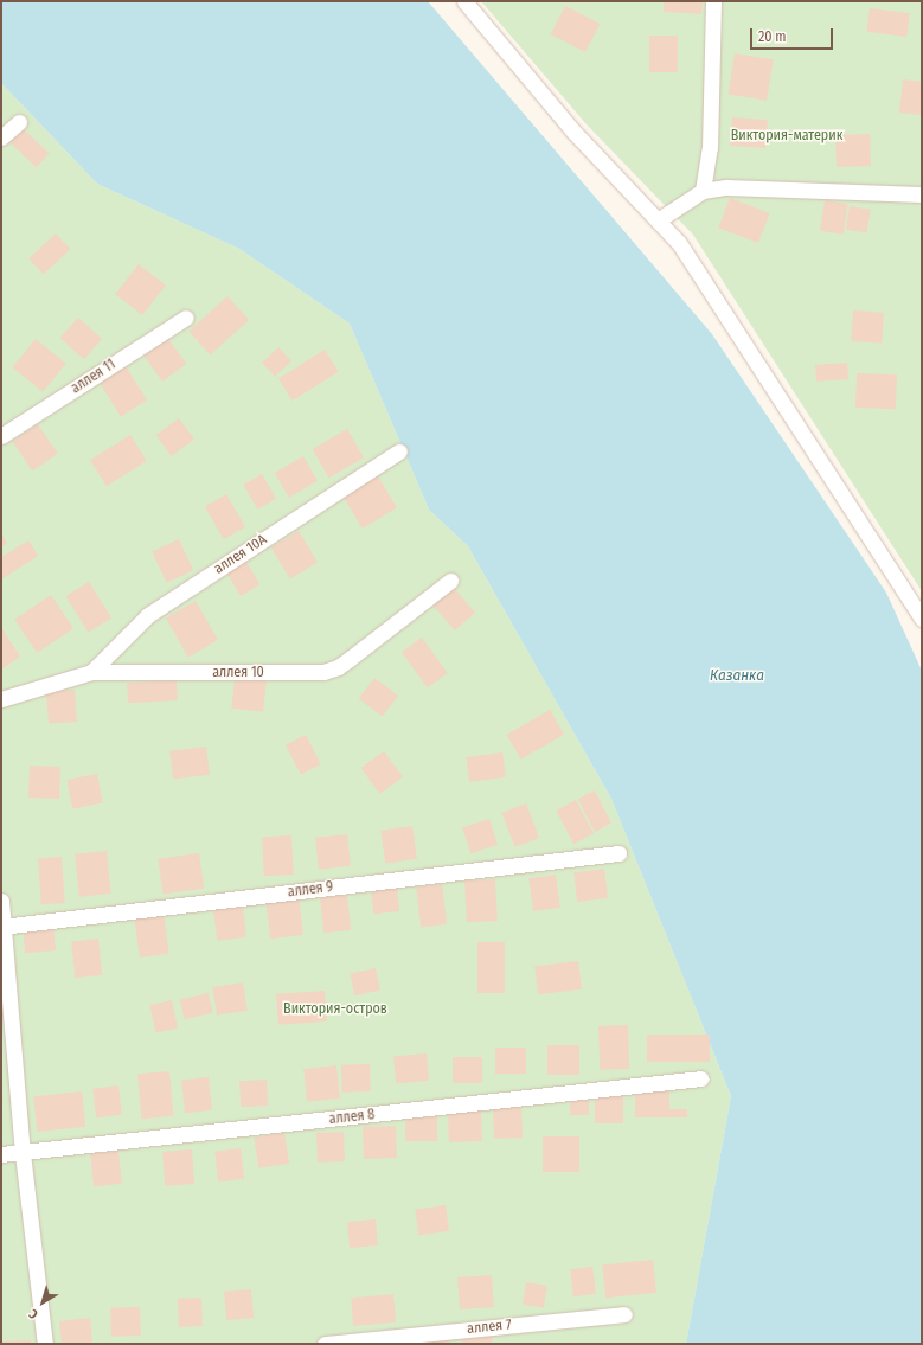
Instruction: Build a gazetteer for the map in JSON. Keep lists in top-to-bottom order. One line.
{"streets":{"lane":["аллея 11","аллея 10А","аллея 10","аллея 9","аллея 8","аллея 7"]},"crossings":[["аллея 10А","аллея 10"]],"water":["Казанка"],"parks":["Виктория-материк","Виктория-остров"],"scale_bar":"20 m","north":"bottom left"}
